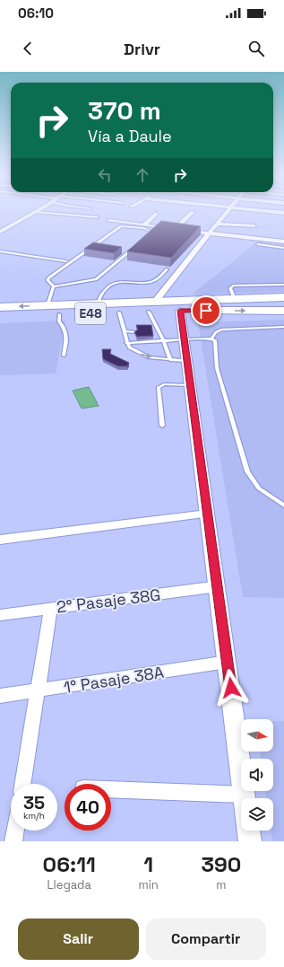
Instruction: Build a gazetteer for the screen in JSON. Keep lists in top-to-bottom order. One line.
{"streets":{"highway":["E48"],"street":["2° Pasaje 38G","1° Pasaje 38A"]},"north":"right","page":{"status":"06:10","header":"Drivr","turn":["370 m","Vía a Daule"],"speed":"35 km/h","limit":"40","eta":["06:11","Llegada","1","min","390","m"],"buttons":["Salir","Compartir"]}}
